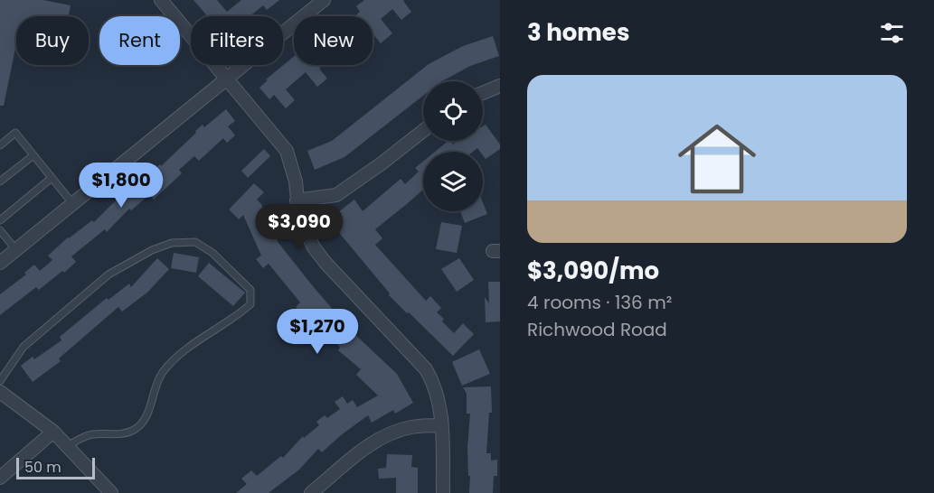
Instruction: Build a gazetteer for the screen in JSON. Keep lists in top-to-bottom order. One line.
{"scale_bar":"50 m","page":{"heading":"3 homes","chip":["Buy","Rent","Filters","New"],"list":[{"name":"$3,090/mo","note":"4 rooms · 136 m² · Richwood Road"}],"price":["$1,800","$3,090","$1,270"],"scale":"50 m"}}
